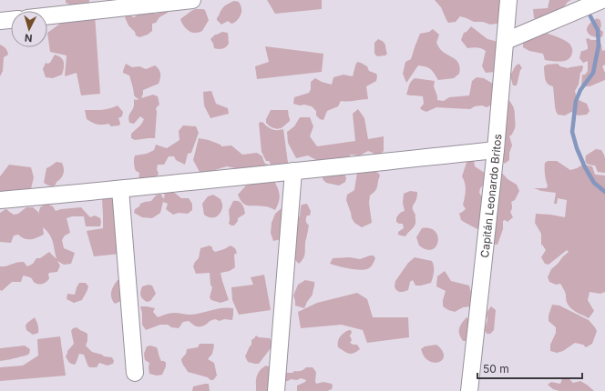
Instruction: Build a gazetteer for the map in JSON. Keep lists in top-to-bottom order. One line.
{"streets":{"street":["Capitán Leonardo Britos"]},"scale_bar":"50 m","north":"bottom"}
